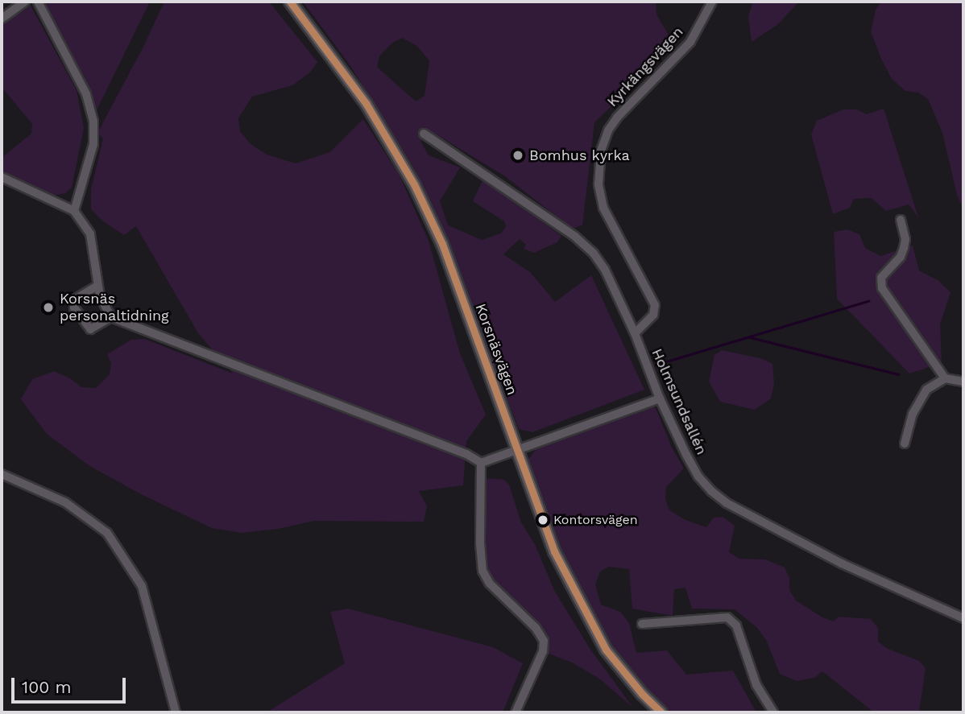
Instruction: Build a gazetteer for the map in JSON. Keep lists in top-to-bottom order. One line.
{"streets":{"street":["Kyrkängsvägen","Korsnäsvägen","Holmsundsallén"]},"crossings":[["Kyrkängsvägen","Holmsundsallén"]],"places":["Bomhus kyrka","Korsnäs personaltidning","Kontorsvägen"],"scale_bar":"100 m"}
